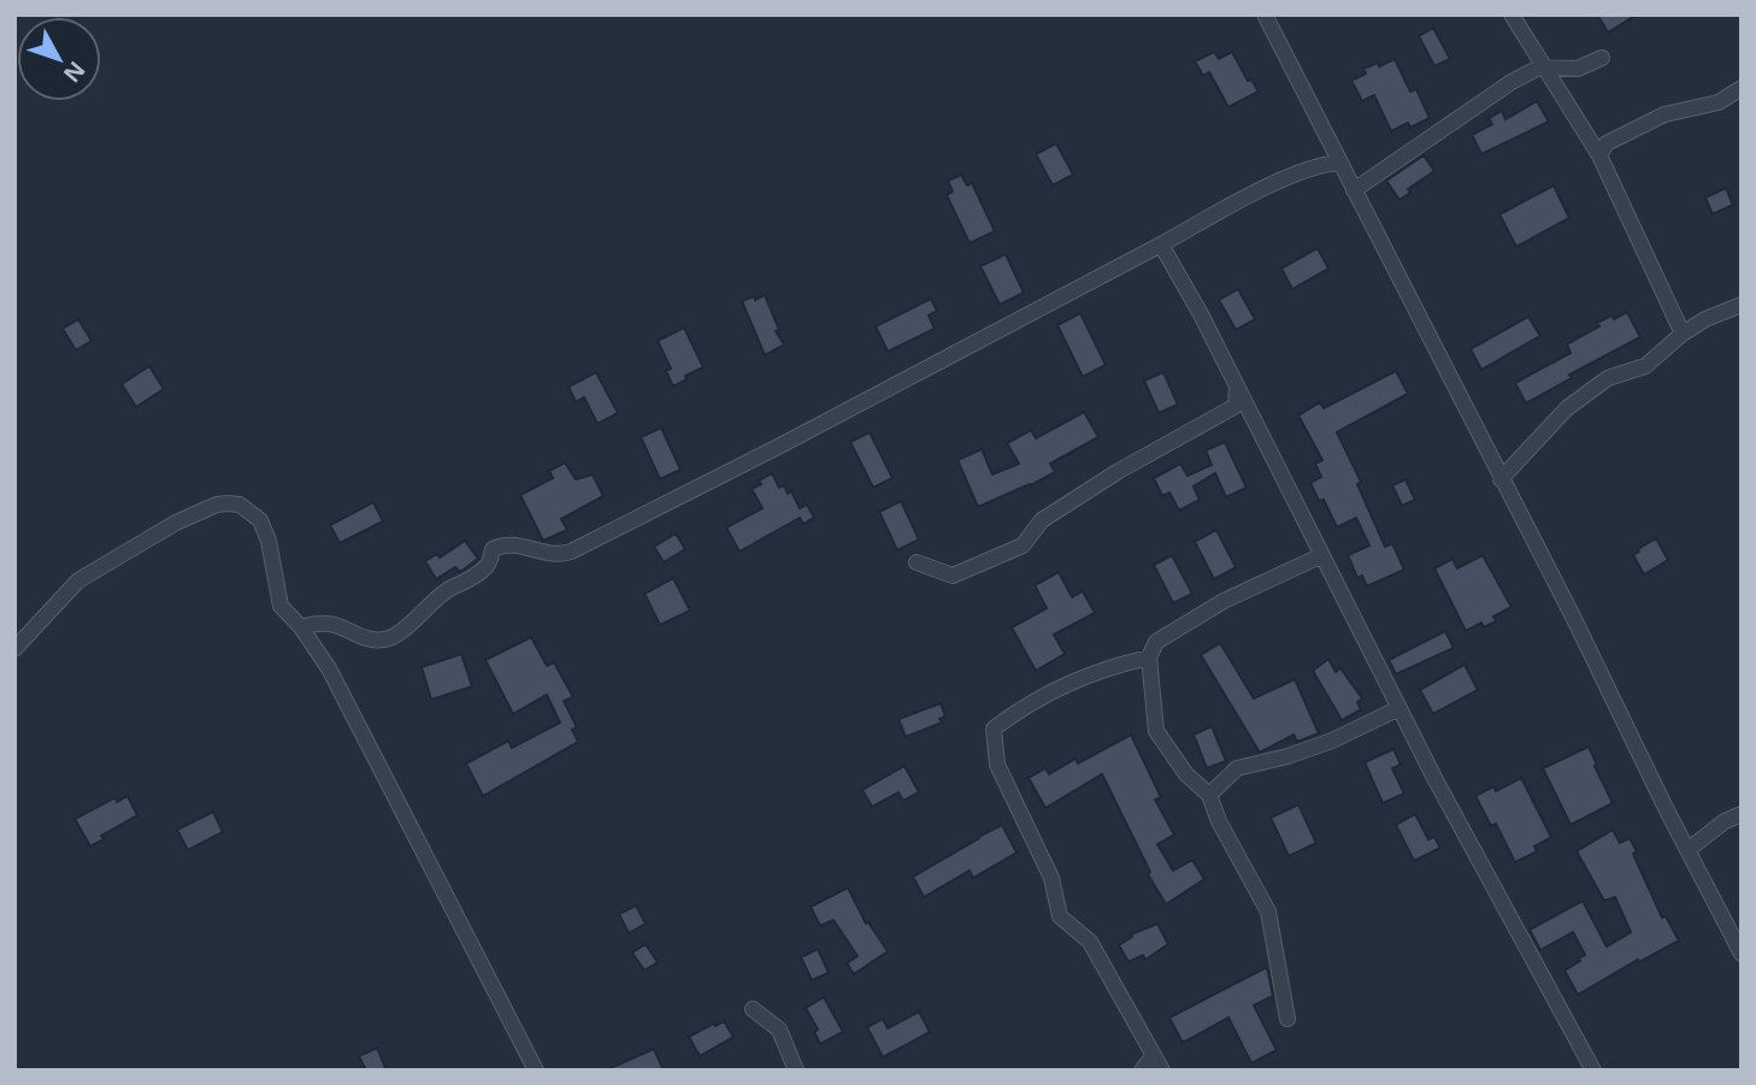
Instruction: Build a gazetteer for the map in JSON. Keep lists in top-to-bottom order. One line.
{"north":"bottom right"}
